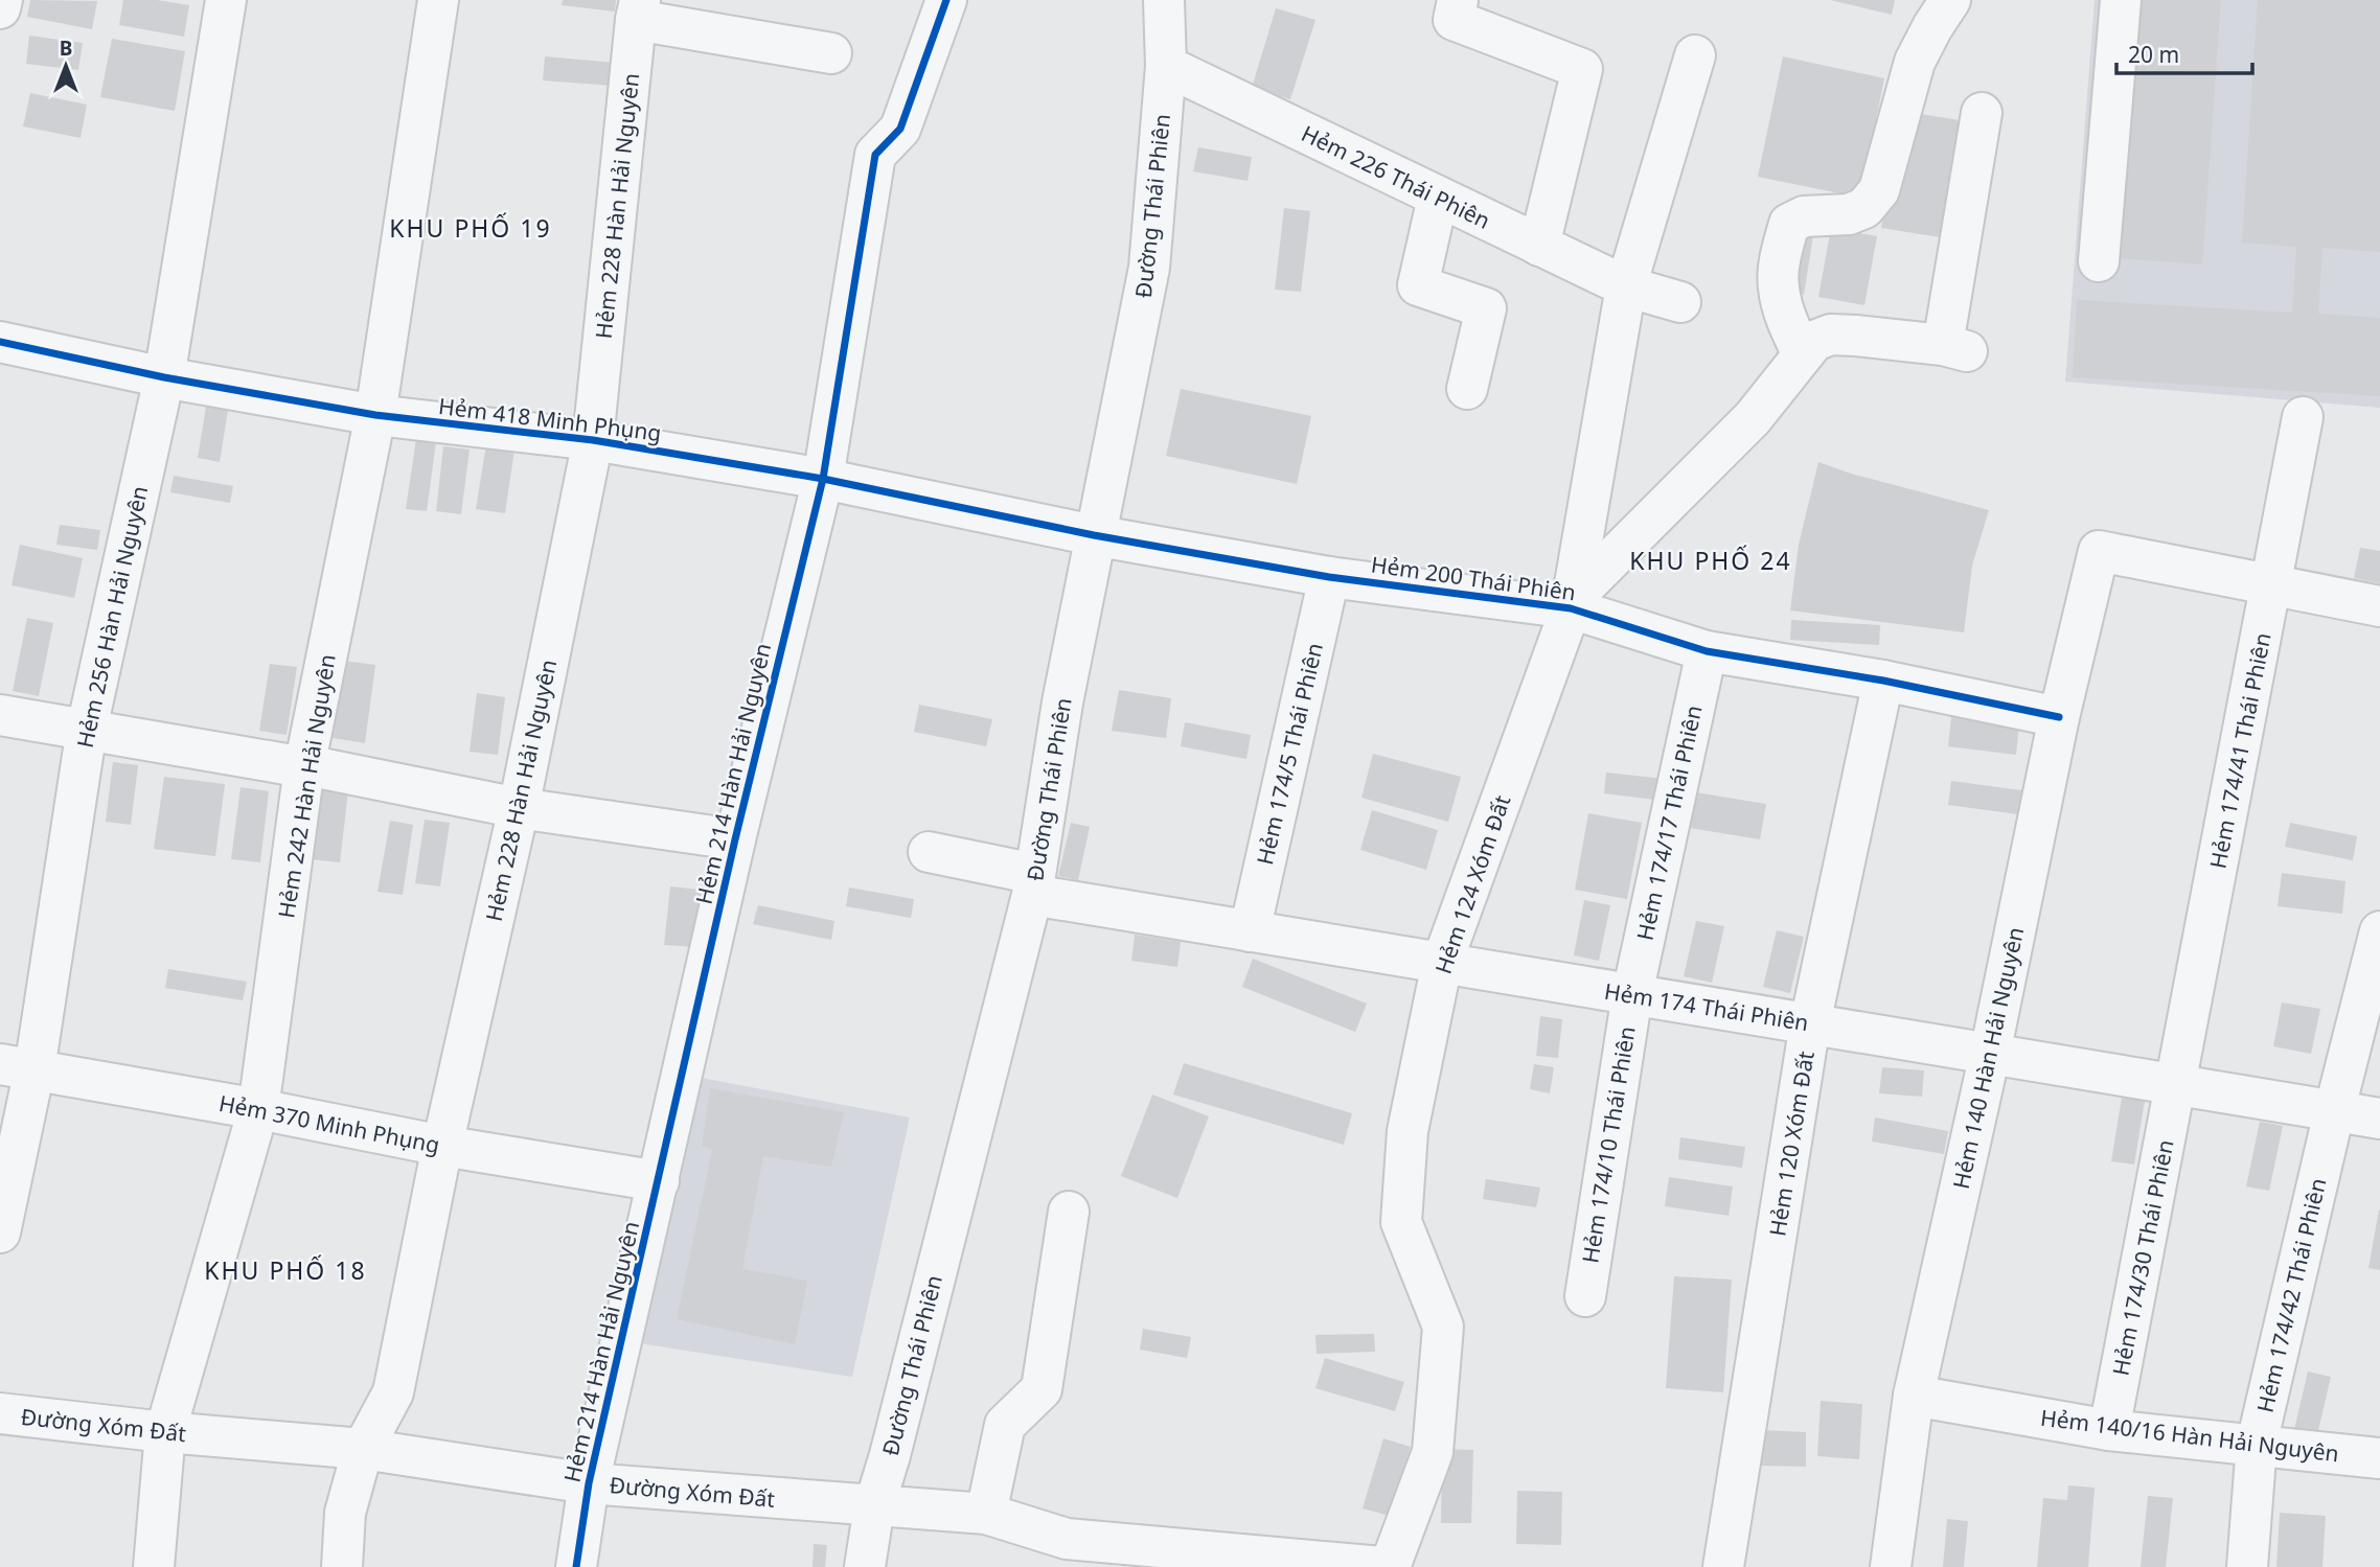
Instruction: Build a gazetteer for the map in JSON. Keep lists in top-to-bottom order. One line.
{"streets":{"street":["Hẻm 226 Thái Phiên","Hẻm 228 Hàn Hải Nguyên","Đường Thái Phiên","Hẻm 418 Minh Phụng","Hẻm 200 Thái Phiên","Hẻm 256 Hàn Hải Nguyên","Hẻm 174/41 Thái Phiên","Hẻm 174/5 Thái Phiên","Hẻm 214 Hàn Hải Nguyên","Hẻm 242 Hàn Hải Nguyên","Hẻm 174/17 Thái Phiên","Hẻm 124 Xóm Đất","Hẻm 174 Thái Phiên","Hẻm 140 Hàn Hải Nguyên","Hẻm 370 Minh Phụng","Hẻm 120 Xóm Đất","Hẻm 174/10 Thái Phiên","Hẻm 174/30 Thái Phiên","Hẻm 174/42 Thái Phiên","Đường Xóm Đất","Hẻm 140/16 Hàn Hải Nguyên"]},"crossings":[["Hẻm 226 Thái Phiên","Đường Thái Phiên"],["Hẻm 226 Thái Phiên","Hẻm 124 Xóm Đất"],["Hẻm 228 Hàn Hải Nguyên","Hẻm 418 Minh Phụng"],["Hẻm 228 Hàn Hải Nguyên","Hẻm 370 Minh Phụng"],["Hẻm 228 Hàn Hải Nguyên","Đường Xóm Đất"],["Đường Thái Phiên","Hẻm 418 Minh Phụng"],["Đường Thái Phiên","Hẻm 200 Thái Phiên"],["Đường Thái Phiên","Hẻm 174 Thái Phiên"],["Đường Thái Phiên","Đường Xóm Đất"],["Hẻm 418 Minh Phụng","Hẻm 200 Thái Phiên"],["Hẻm 418 Minh Phụng","Hẻm 256 Hàn Hải Nguyên"],["Hẻm 418 Minh Phụng","Hẻm 214 Hàn Hải Nguyên"],["Hẻm 418 Minh Phụng","Hẻm 242 Hàn Hải Nguyên"],["Hẻm 200 Thái Phiên","Hẻm 174/5 Thái Phiên"],["Hẻm 200 Thái Phiên","Hẻm 174/17 Thái Phiên"],["Hẻm 200 Thái Phiên","Hẻm 124 Xóm Đất"],["Hẻm 200 Thái Phiên","Hẻm 140 Hàn Hải Nguyên"],["Hẻm 200 Thái Phiên","Hẻm 120 Xóm Đất"],["Hẻm 256 Hàn Hải Nguyên","Hẻm 370 Minh Phụng"],["Hẻm 174/41 Thái Phiên","Hẻm 174 Thái Phiên"],["Hẻm 174/41 Thái Phiên","Hẻm 140 Hàn Hải Nguyên"],["Hẻm 174/41 Thái Phiên","Hẻm 174/30 Thái Phiên"],["Hẻm 174/5 Thái Phiên","Hẻm 174 Thái Phiên"],["Hẻm 214 Hàn Hải Nguyên","Hẻm 370 Minh Phụng"],["Hẻm 214 Hàn Hải Nguyên","Đường Xóm Đất"],["Hẻm 242 Hàn Hải Nguyên","Hẻm 370 Minh Phụng"],["Hẻm 242 Hàn Hải Nguyên","Đường Xóm Đất"],["Hẻm 174/17 Thái Phiên","Hẻm 174 Thái Phiên"],["Hẻm 174/17 Thái Phiên","Hẻm 174/10 Thái Phiên"],["Hẻm 124 Xóm Đất","Hẻm 174 Thái Phiên"],["Hẻm 174 Thái Phiên","Hẻm 140 Hàn Hải Nguyên"],["Hẻm 174 Thái Phiên","Hẻm 120 Xóm Đất"],["Hẻm 174 Thái Phiên","Hẻm 174/10 Thái Phiên"],["Hẻm 174 Thái Phiên","Hẻm 174/30 Thái Phiên"],["Hẻm 174 Thái Phiên","Hẻm 174/42 Thái Phiên"],["Hẻm 140 Hàn Hải Nguyên","Hẻm 140/16 Hàn Hải Nguyên"],["Hẻm 174/30 Thái Phiên","Hẻm 140/16 Hàn Hải Nguyên"],["Hẻm 174/42 Thái Phiên","Hẻm 140/16 Hàn Hải Nguyên"]],"districts":["KHU PHỐ 19","KHU PHỐ 24","KHU PHỐ 18"],"scale_bar":"20 m","north":"top"}
